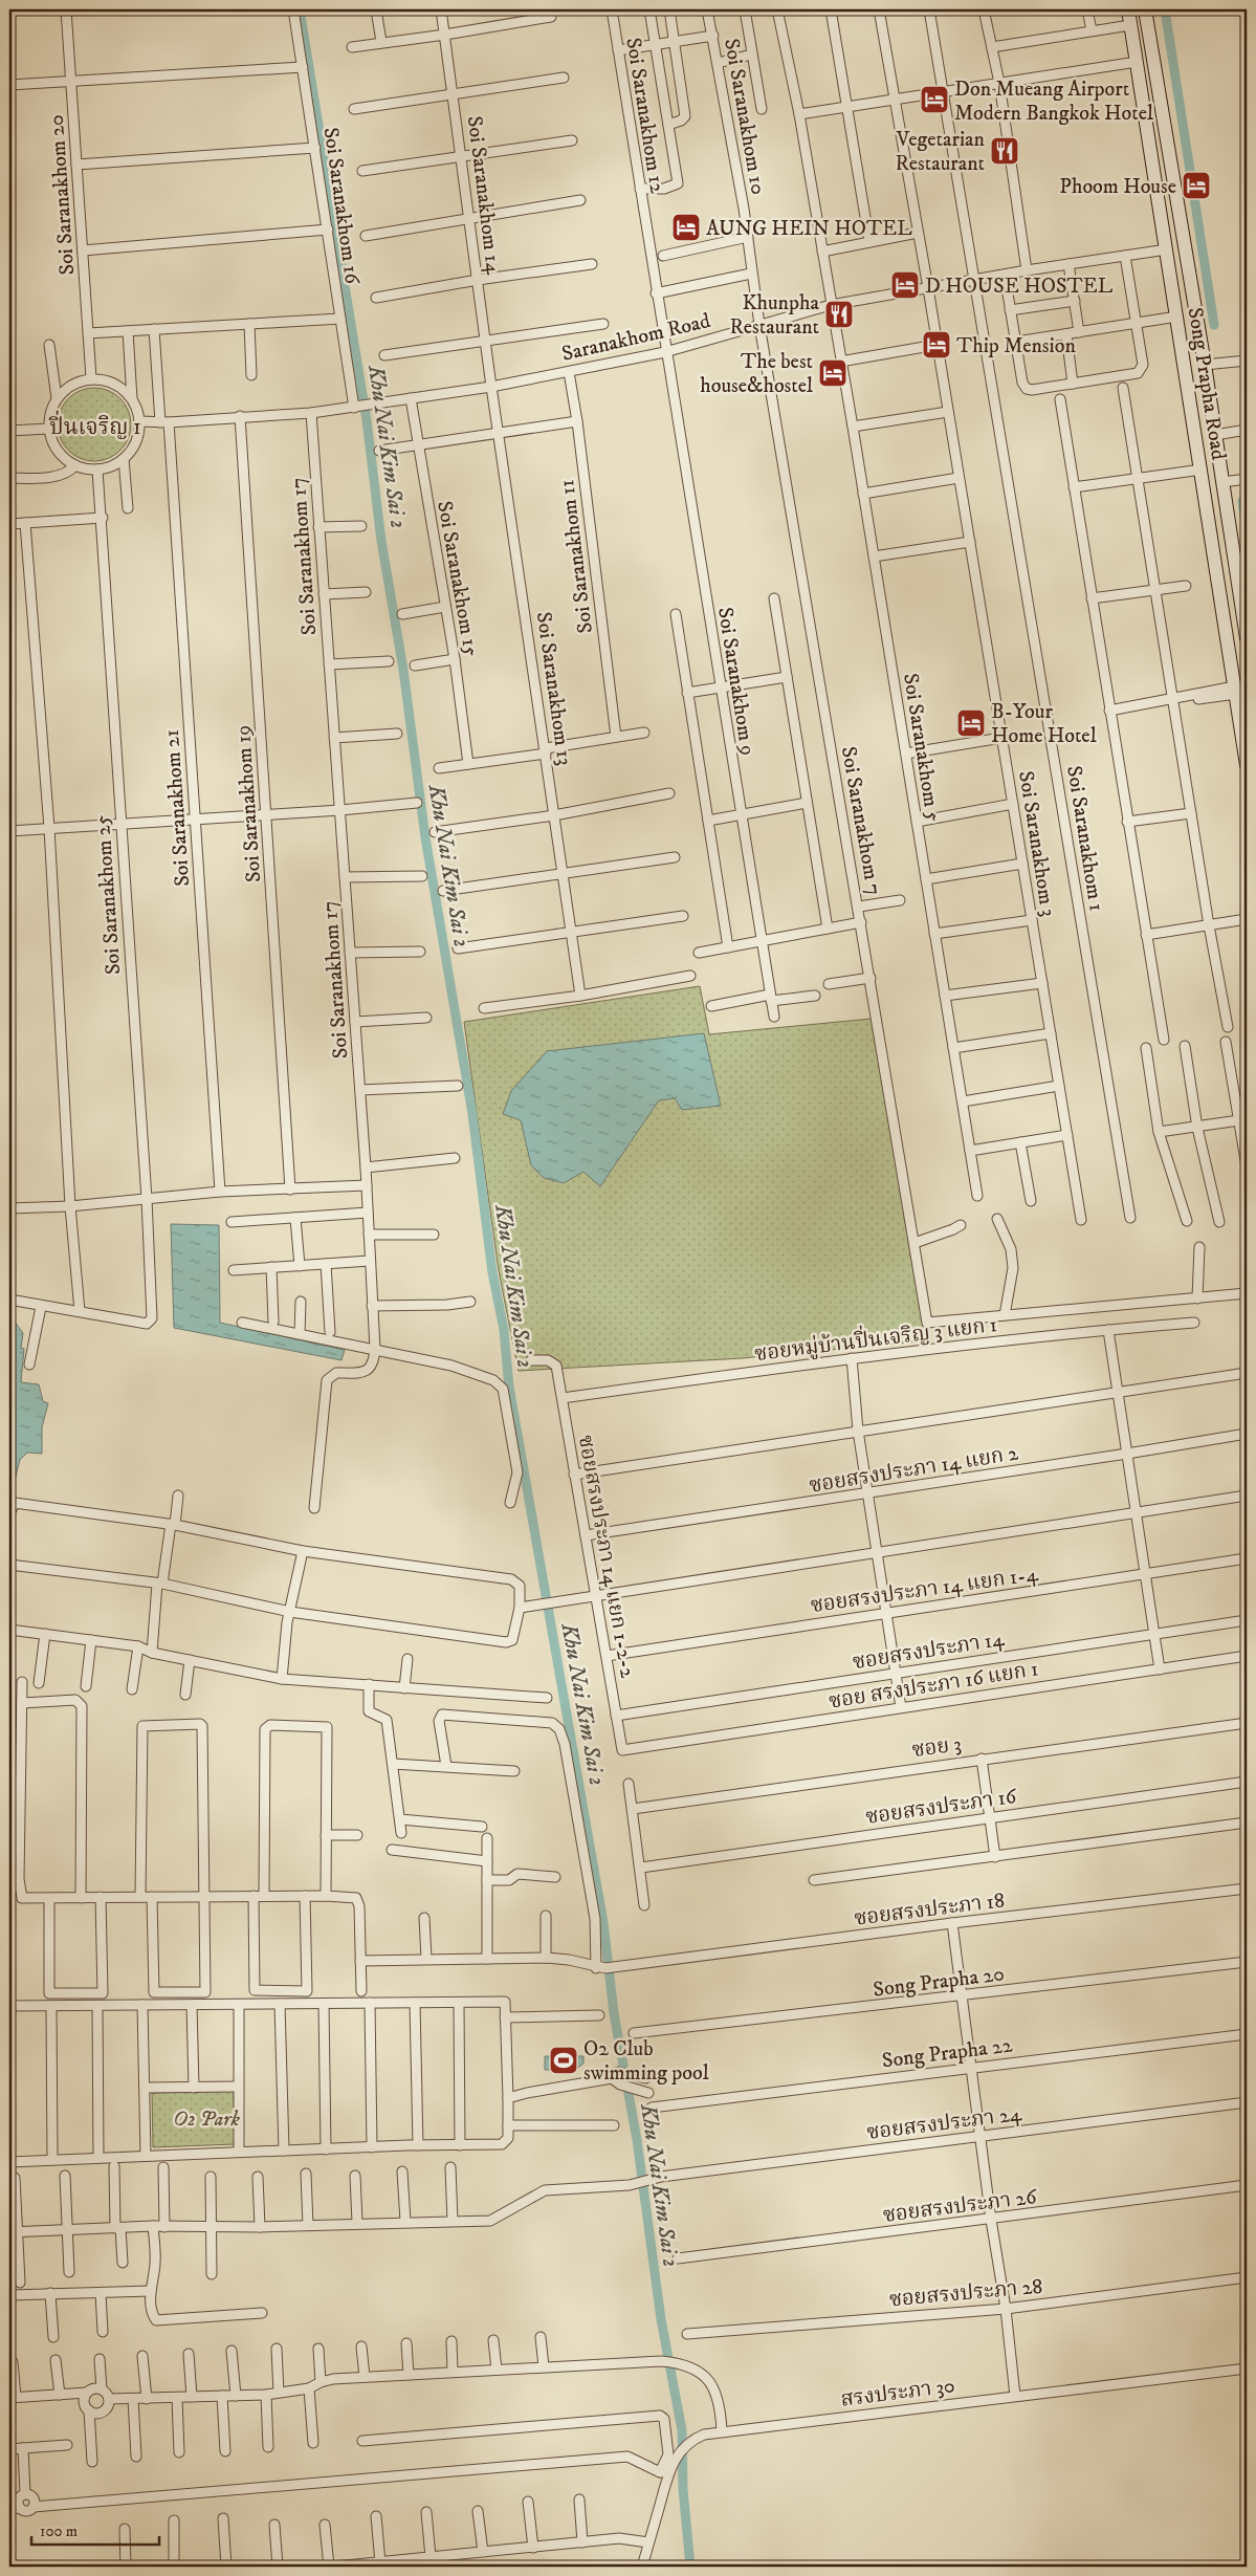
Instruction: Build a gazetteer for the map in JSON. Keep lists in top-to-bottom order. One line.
{"streets":{"main road":["Song Prapha Road"],"street":["Soi Saranakhom 12","Soi Saranakhom 10","Soi Saranakhom 20","Soi Saranakhom 14","Soi Saranakhom 16","Saranakhom Road","Soi Saranakhom 17","Soi Saranakhom 11","Soi Saranakhom 15","Soi Saranakhom 9","Soi Saranakhom 13","Soi Saranakhom 5","Soi Saranakhom 19","Soi Saranakhom 21","Soi Saranakhom 7","Soi Saranakhom 1","Soi Saranakhom 3","Soi Saranakhom 25","ซอยหมู่บ้านปิ่นเจริญ 3 แยก 1","ซอยสรงประภา 14 แยก 2","ซอยสรงประภา 14 แยก 1-2-2","ซอยสรงประภา 14 แยก 1-4","ซอยสรงประภา 14","ซอย สรงประภา 16 แยก 1","ซอย 3","ซอยสรงประภา 16","ซอยสรงประภา 18","Song Prapha 20","Song Prapha 22","ซอยสรงประภา 24","ซอยสรงประภา 26","ซอยสรงประภา 28","สรงประภา 30"]},"crossings":[["Soi Saranakhom 12","Saranakhom Road"],["Soi Saranakhom 12","Soi Saranakhom 9"],["Soi Saranakhom 10","Saranakhom Road"],["Soi Saranakhom 10","Soi Saranakhom 7"],["Soi Saranakhom 20","Saranakhom Road"],["Soi Saranakhom 20","Soi Saranakhom 25"],["Soi Saranakhom 14","Saranakhom Road"],["Soi Saranakhom 14","Soi Saranakhom 13"],["Soi Saranakhom 16","Saranakhom Road"],["Saranakhom Road","Song Prapha Road"],["Saranakhom Road","Soi Saranakhom 17"],["Saranakhom Road","Soi Saranakhom 11"],["Saranakhom Road","Soi Saranakhom 15"],["Saranakhom Road","Soi Saranakhom 9"],["Saranakhom Road","Soi Saranakhom 13"],["Saranakhom Road","Soi Saranakhom 5"],["Saranakhom Road","Soi Saranakhom 19"],["Saranakhom Road","Soi Saranakhom 21"],["Saranakhom Road","Soi Saranakhom 7"],["Saranakhom Road","Soi Saranakhom 1"],["Saranakhom Road","Soi Saranakhom 3"],["Saranakhom Road","Soi Saranakhom 25"],["ซอยหมู่บ้านปิ่นเจริญ 3 แยก 1","ซอยสรงประภา 14 แยก 1-2-2"],["ซอยสรงประภา 14 แยก 2","ซอยสรงประภา 14 แยก 1-2-2"],["ซอยสรงประภา 14 แยก 1-2-2","ซอยสรงประภา 14 แยก 1-4"],["ซอยสรงประภา 14 แยก 1-2-2","ซอยสรงประภา 14"],["ซอยสรงประภา 14 แยก 1-2-2","ซอย สรงประภา 16 แยก 1"]],"districts":["ปิ่นเจริญ 1"],"water":["Khu Nai Kim Sai 2"],"parks":["O2 Park"],"places":{"hotel":["Don Mueang Airport Modern Bangkok Hotel","Phoom House","AUNG HEIN HOTEL","D HOUSE HOSTEL","Thip Mension","The best house&hostel","B-Your Home Hotel"],"restaurant":["Vegetarian Restaurant","Khunpha Restaurant"],"sports":["O2 Club swimming pool"]},"scale_bar":"100 m"}
